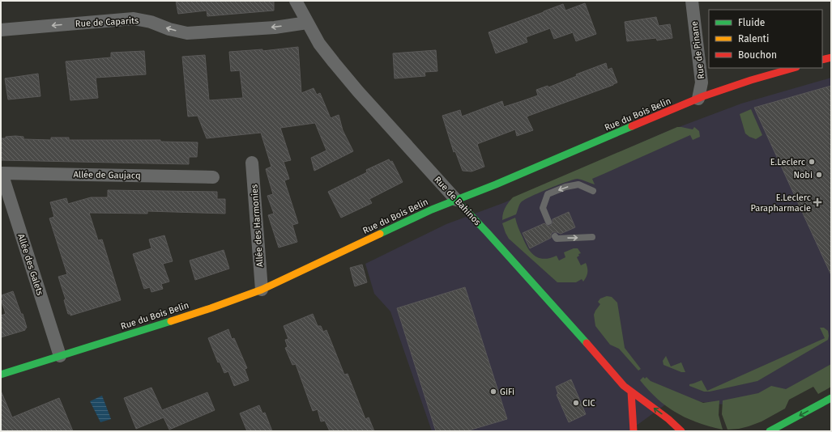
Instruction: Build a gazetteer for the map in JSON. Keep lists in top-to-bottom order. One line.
{"streets":{"street":["Rue de Caparits","Rue de Pinane","Rue du Bois Belin","Allée de Gaujacq","Rue de Bahinos","Allée des Harmonies","Allée des Galets"]},"crossings":[["Rue de Caparits","Rue de Bahinos"],["Rue de Pinane","Rue du Bois Belin"],["Rue du Bois Belin","Rue de Bahinos"],["Rue du Bois Belin","Allée des Harmonies"],["Rue du Bois Belin","Allée des Galets"],["Allée de Gaujacq","Allée des Galets"]],"one_way":["Rue de Caparits"],"places":{"other":["E.Leclerc","Nobi","GiFi","CIC"],"health":["E.Leclerc Parapharmacie"]},"legend":["Fluide","Ralenti","Bouchon"]}
